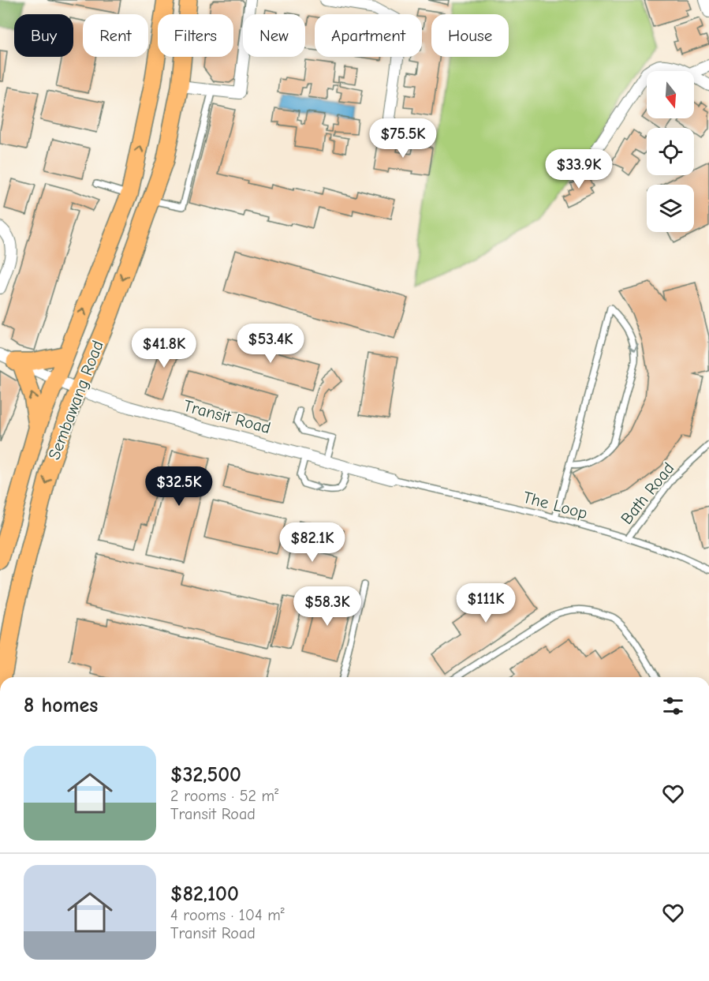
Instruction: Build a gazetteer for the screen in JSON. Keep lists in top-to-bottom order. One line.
{"streets":{"main road":["Sembawang Road"],"street":["Transit Road"],"lane":["Bath Road","The Loop"]},"crossings":[["Sembawang Road","Transit Road"],["Transit Road","The Loop"],["Bath Road","The Loop"]],"north":"bottom","page":{"chip":["Buy","Rent","Filters","New","Apartment","House"],"price":["$75.5K","$33.9K","$53.4K","$41.8K","$32.5K","$82.1K","$111K","$58.3K"],"heading":"8 homes","list":[{"name":"$32,500","note":"2 rooms · 52 m² · Transit Road"},{"name":"$82,100","note":"4 rooms · 104 m² · Transit Road"}]}}
